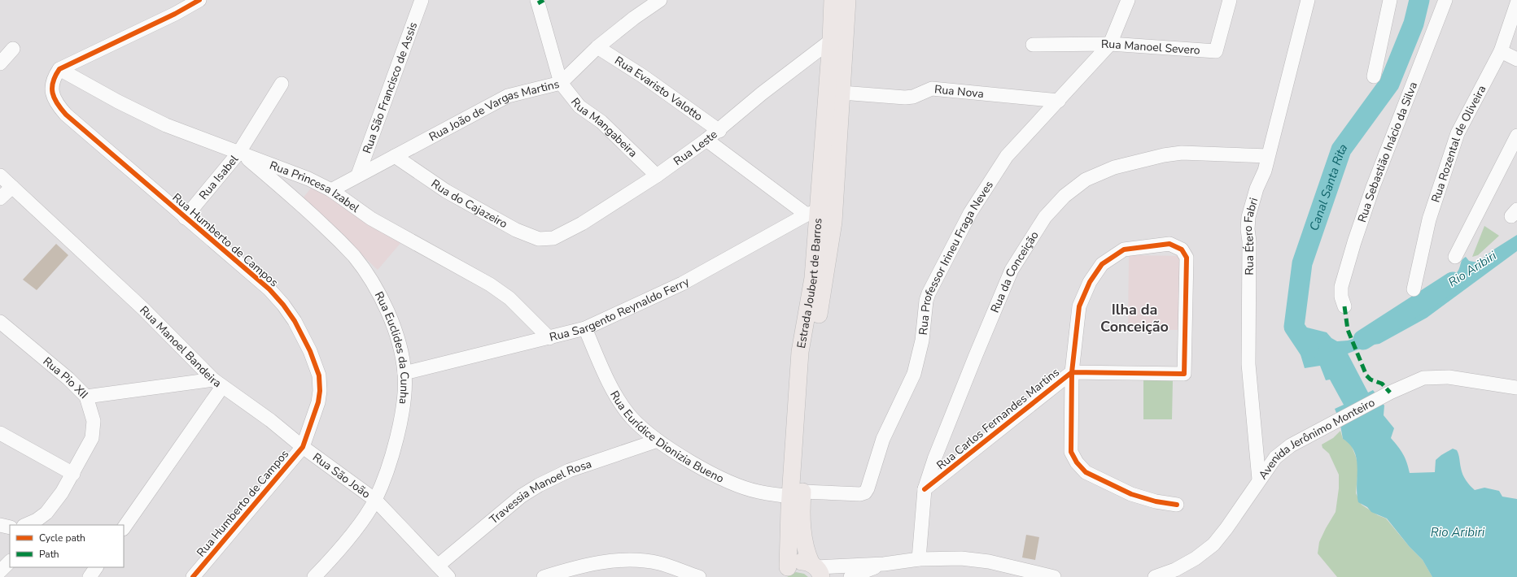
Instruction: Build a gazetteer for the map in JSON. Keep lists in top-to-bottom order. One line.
{"streets":{"main road":["Estrada Joubert de Barros"],"street":["Rua Manoel Severo","Rua São Francisco de Assis","Rua Evaristo Valotto","Rua Nova","Rua João de Vargas Martins","Rua Mangabeira","Rua Rozental de Oliveira","Rua Leste","Rua Sebastião Inácio da Silva","Rua Isabel","Rua Princesa Izabel","Rua do Cajazeiro","Rua Étero Fabri","Rua Humberto de Campos","Rua Professor Irineu Fraga Neves","Rua da Conceição","Rua Sargento Reynaldo Ferry","Rua Manoel Bandeira","Rua Euclides da Cunha","Rua Pio XII","Rua Carlos Fernandes Martins","Rua Eurídice Dionizia Bueno","Avenida Jerônimo Monteiro","Rua São João","Travessia Manoel Rosa"]},"crossings":[["Rua Manoel Severo","Rua Professor Irineu Fraga Neves"],["Rua São Francisco de Assis","Rua João de Vargas Martins"],["Rua Evaristo Valotto","Rua João de Vargas Martins"],["Rua Evaristo Valotto","Rua Leste"],["Rua Nova","Rua Professor Irineu Fraga Neves"],["Rua Nova","Estrada Joubert de Barros"],["Rua João de Vargas Martins","Rua Mangabeira"],["Rua João de Vargas Martins","Rua Princesa Izabel"],["Rua João de Vargas Martins","Rua do Cajazeiro"],["Rua Mangabeira","Rua Leste"],["Rua Leste","Rua do Cajazeiro"],["Rua Leste","Estrada Joubert de Barros"],["Rua Isabel","Rua Princesa Izabel"],["Rua Isabel","Rua Humberto de Campos"],["Rua Isabel","Rua Euclides da Cunha"],["Rua Princesa Izabel","Rua Humberto de Campos"],["Rua Princesa Izabel","Rua Sargento Reynaldo Ferry"],["Rua Princesa Izabel","Rua Euclides da Cunha"],["Rua Étero Fabri","Rua da Conceição"],["Rua Étero Fabri","Avenida Jerônimo Monteiro"],["Rua Humberto de Campos","Rua São João"],["Rua Professor Irineu Fraga Neves","Estrada Joubert de Barros"],["Rua Professor Irineu Fraga Neves","Rua Eurídice Dionizia Bueno"],["Rua da Conceição","Rua Carlos Fernandes Martins"],["Estrada Joubert de Barros","Rua Sargento Reynaldo Ferry"],["Estrada Joubert de Barros","Rua Eurídice Dionizia Bueno"],["Rua Sargento Reynaldo Ferry","Rua Euclides da Cunha"],["Rua Sargento Reynaldo Ferry","Rua Eurídice Dionizia Bueno"],["Rua Manoel Bandeira","Rua São João"],["Rua Euclides da Cunha","Rua São João"],["Rua Eurídice Dionizia Bueno","Travessia Manoel Rosa"],["Rua São João","Travessia Manoel Rosa"]],"districts":["Ilha da Conceição"],"water":["Canal Santa Rita","Rio Aribiri"],"legend":["Cycle path","Path"]}
